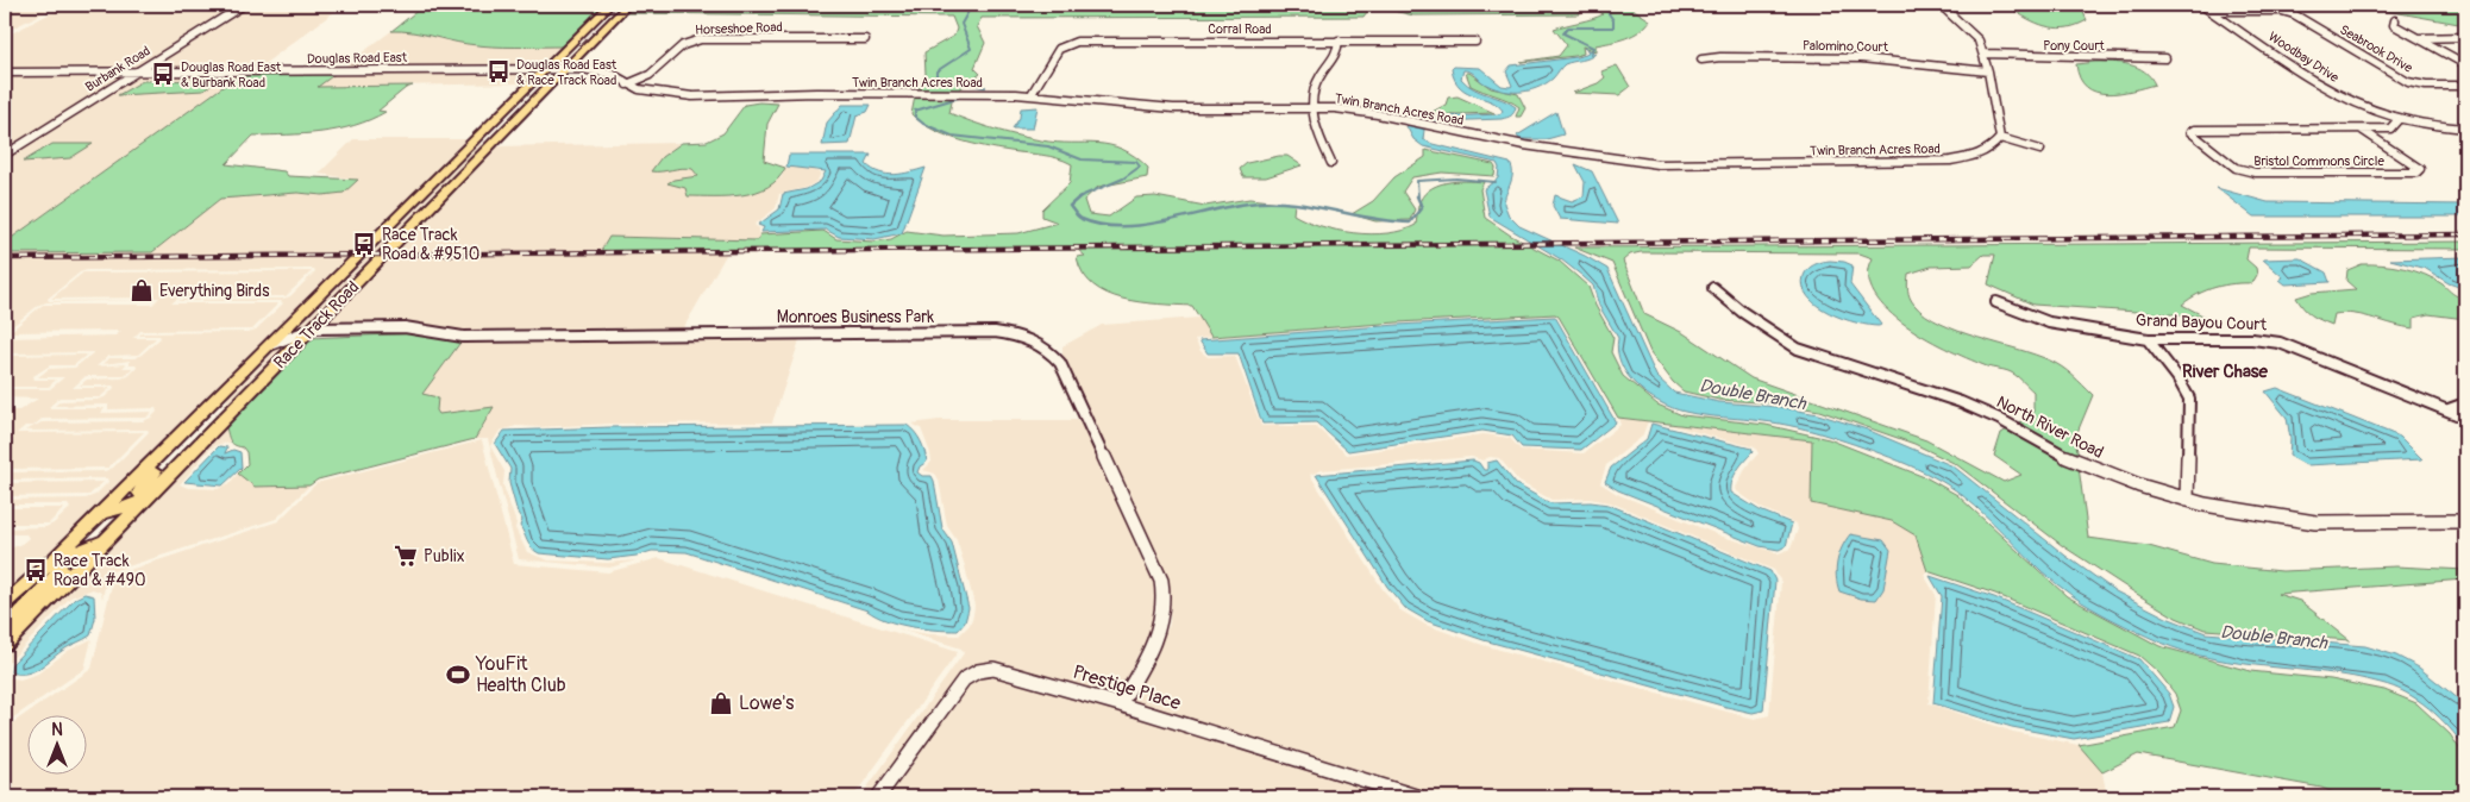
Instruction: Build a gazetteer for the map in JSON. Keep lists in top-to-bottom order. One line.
{"streets":{"main road":["Race Track Road"],"street":["Horseshoe Road","Corral Road","Pony Court","Palomino Court","Seabrook Drive","Woodbay Drive","Douglas Road East","Burbank Road","Twin Branch Acres Road","Bristol Commons Circle","Monroes Business Park","Grand Bayou Court","North River Road","Prestige Place"]},"crossings":[["Horseshoe Road","Twin Branch Acres Road"],["Corral Road","Twin Branch Acres Road"],["Seabrook Drive","Woodbay Drive"],["Woodbay Drive","Bristol Commons Circle"],["Douglas Road East","Burbank Road"],["Douglas Road East","Twin Branch Acres Road"],["Douglas Road East","Race Track Road"],["Twin Branch Acres Road","Race Track Road"],["Monroes Business Park","Race Track Road"],["Monroes Business Park","Prestige Place"]],"districts":["River Chase"],"water":["Double Branch"],"places":{"bus stop":["Douglas Road East & Race Track Road","Douglas Road East & Burbank Road","Race Track Road & #9510","Race Track Road & #490"],"shop":["Everything Birds","Lowe's"],"supermarket":["Publix"],"sports":["YouFit Health Club"]},"north":"top"}
